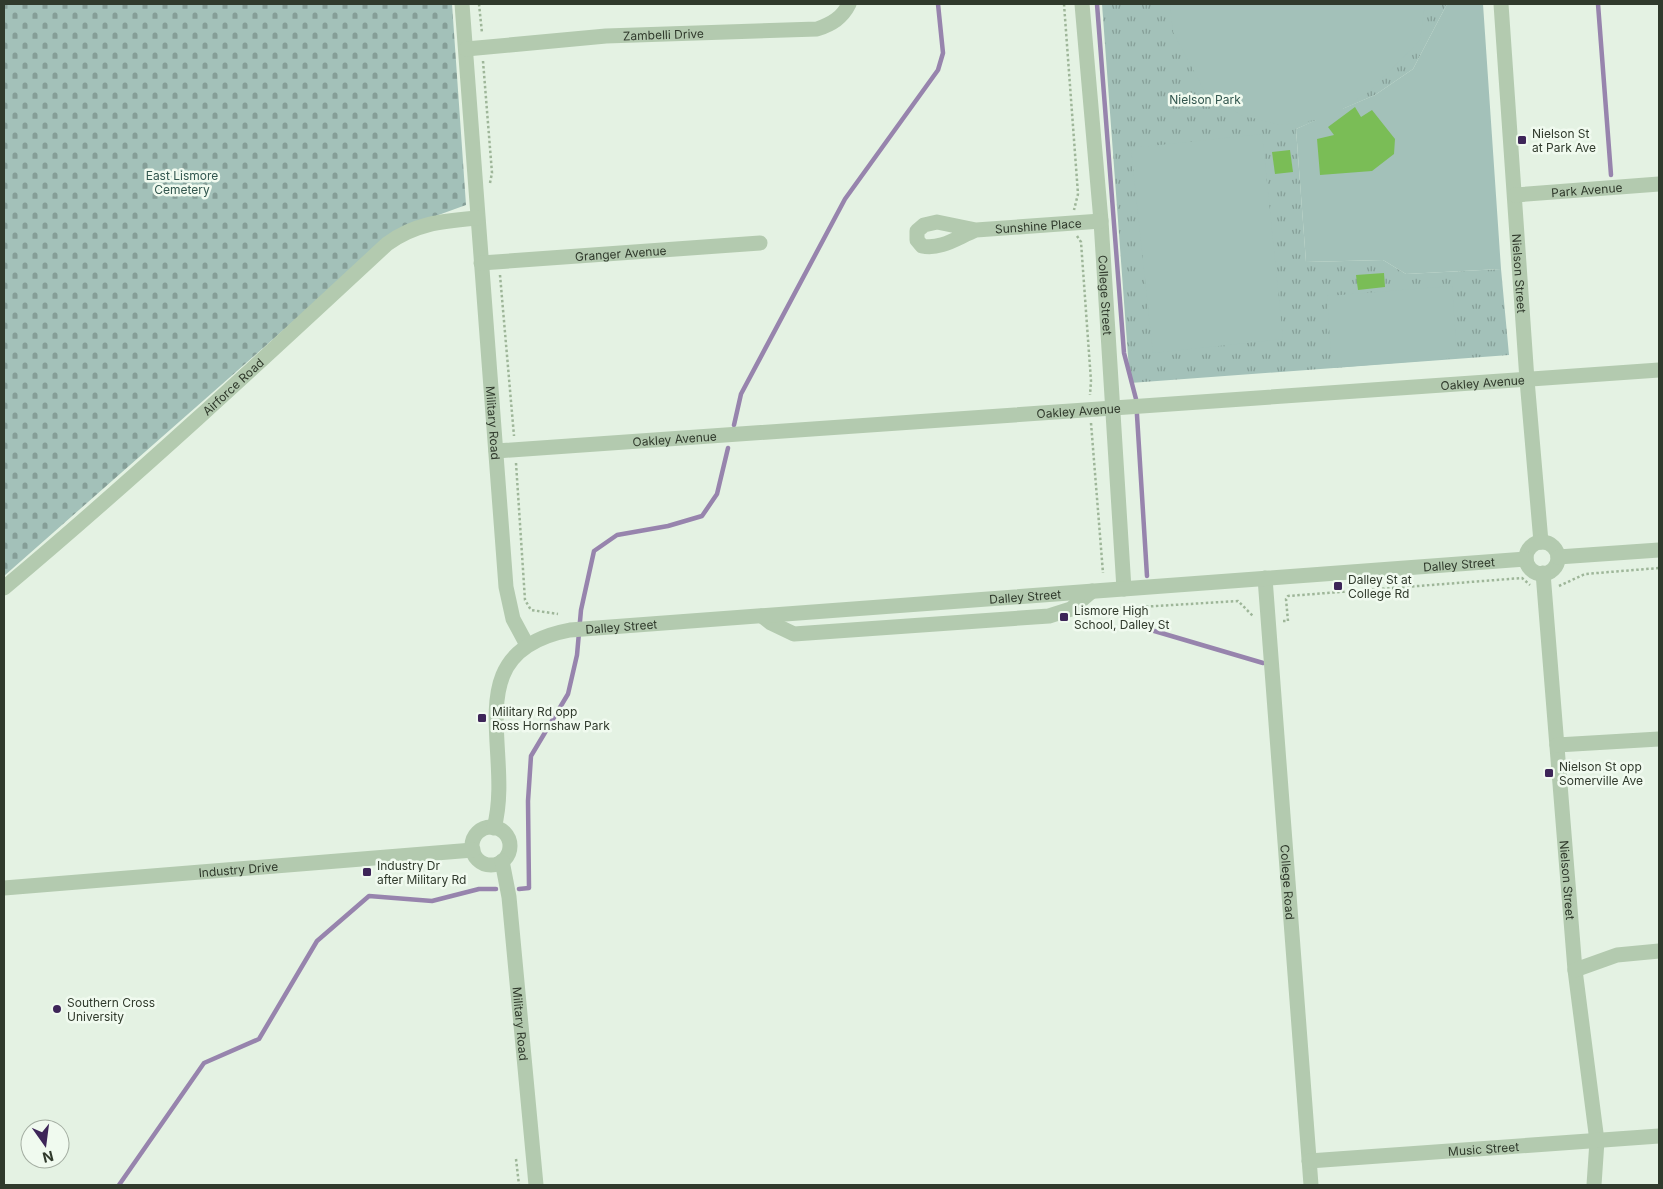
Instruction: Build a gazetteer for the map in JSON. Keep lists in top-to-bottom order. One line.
{"streets":{"street":["Zambelli Drive","Park Avenue","Sunshine Place","Granger Avenue","Nielson Street","College Street","Oakley Avenue","Airforce Road","Military Road","Dalley Street","Industry Drive","College Road","Music Street"]},"crossings":[["Zambelli Drive","Military Road"],["Park Avenue","Nielson Street"],["Sunshine Place","College Street"],["Granger Avenue","Military Road"],["Nielson Street","Oakley Avenue"],["Nielson Street","Dalley Street"],["Nielson Street","Music Street"],["College Street","Oakley Avenue"],["College Street","Dalley Street"],["Oakley Avenue","Military Road"],["Airforce Road","Military Road"],["Military Road","Dalley Street"],["Military Road","Industry Drive"],["Dalley Street","College Road"],["College Road","Music Street"]],"parks":["Nielson Park","East Lismore Cemetery"],"places":{"transit":["Nielson St at Park Ave","Dalley St at College Rd","Lismore High School, Dalley St","Military Rd opp Ross Hornshaw Park","Nielson St opp Somerville Ave","Industry Dr after Military Rd"],"other":["Southern Cross University"]},"north":"bottom"}
